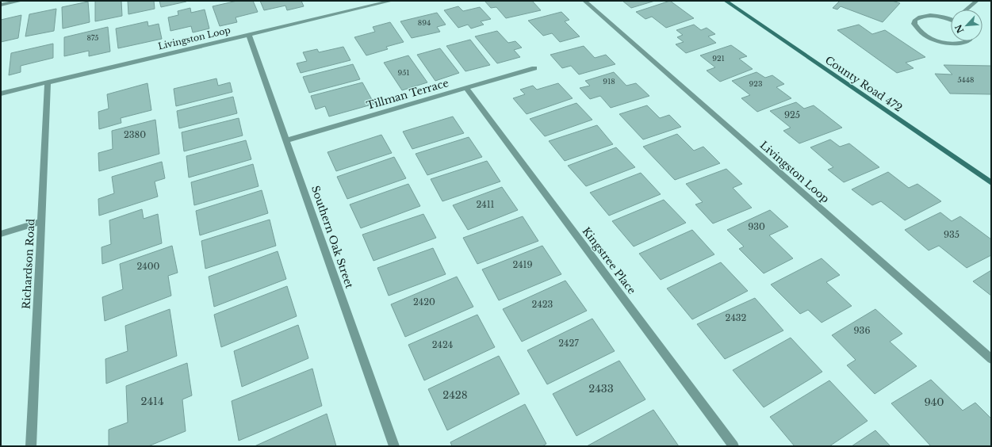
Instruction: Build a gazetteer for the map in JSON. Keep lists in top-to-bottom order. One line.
{"streets":{"street":["Livingston Loop","County Road 472","Tillman Terrace","Southern Oak Street","Kingstree Place","Richardson Road"]},"crossings":[["Livingston Loop","Southern Oak Street"],["Livingston Loop","Richardson Road"],["Tillman Terrace","Southern Oak Street"],["Tillman Terrace","Kingstree Place"]],"house_numbers":["894","875","921","951","5448","918","923","925","2380","2411","930","935","2419","2400","2420","2423","2432","936","2427","2424","2433","2428","2414","940"],"north":"bottom left"}
